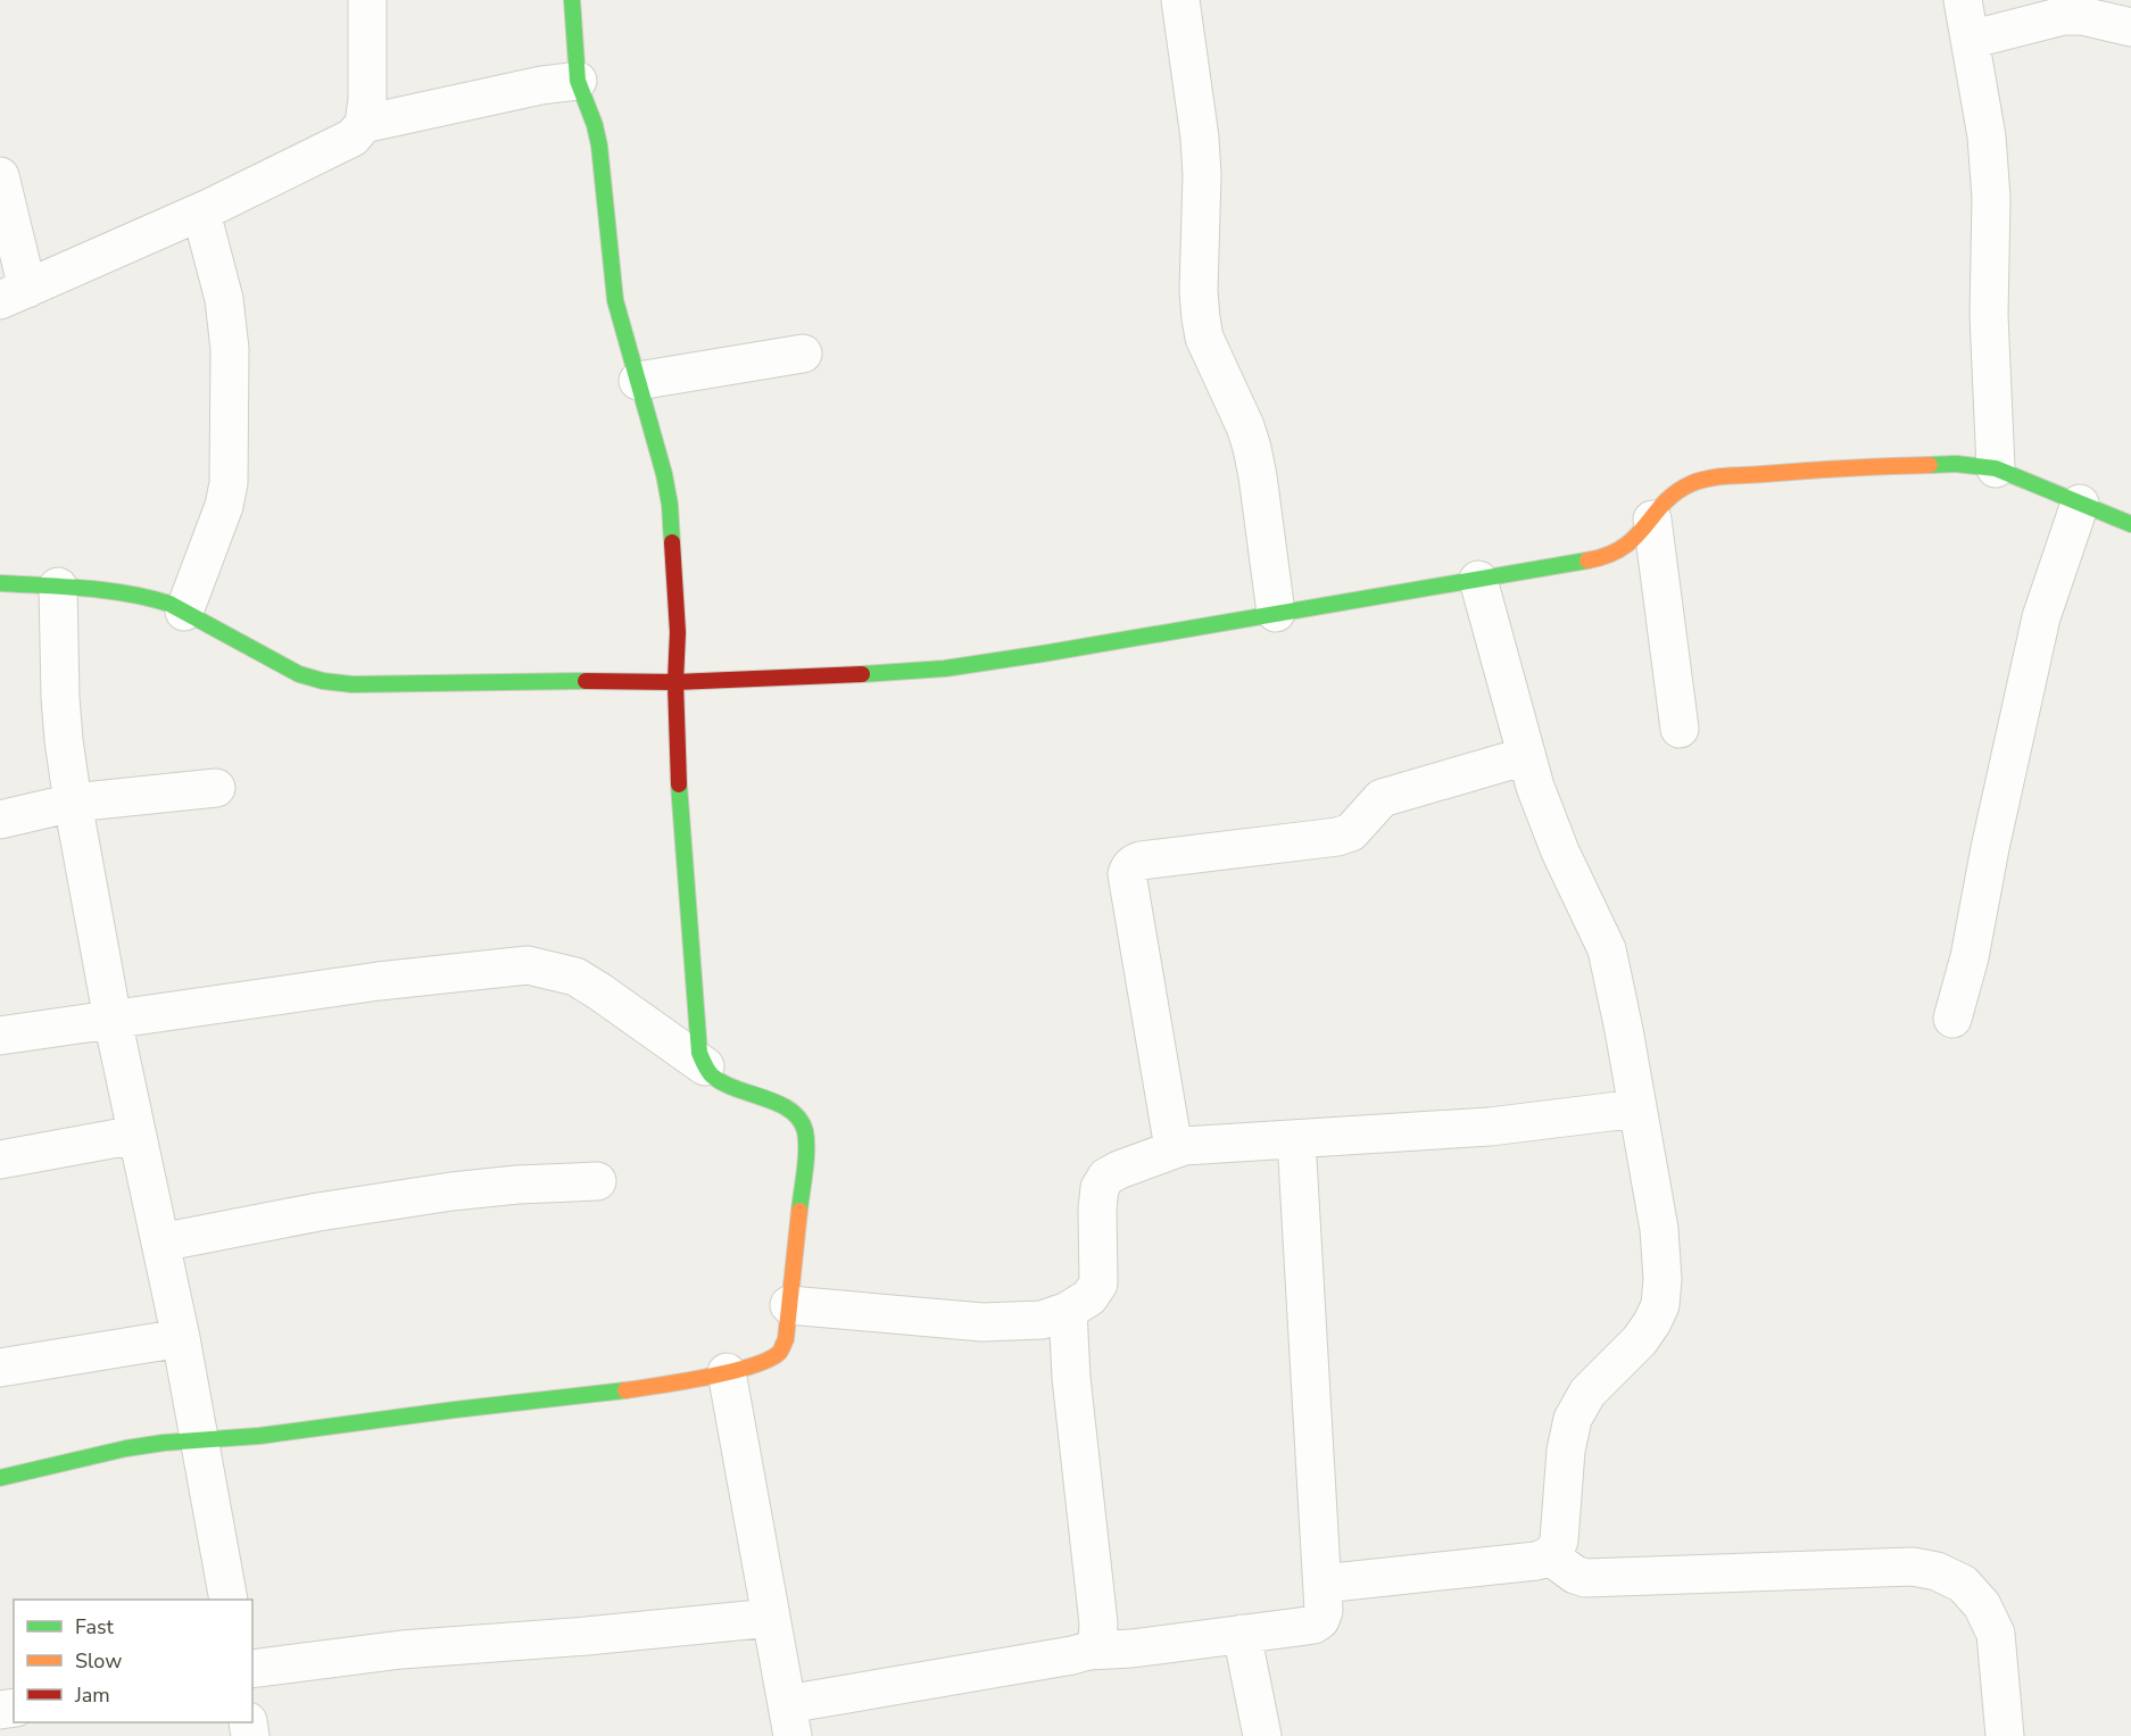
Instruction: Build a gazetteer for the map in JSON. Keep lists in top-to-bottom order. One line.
{"legend":["Fast","Slow","Jam"]}
